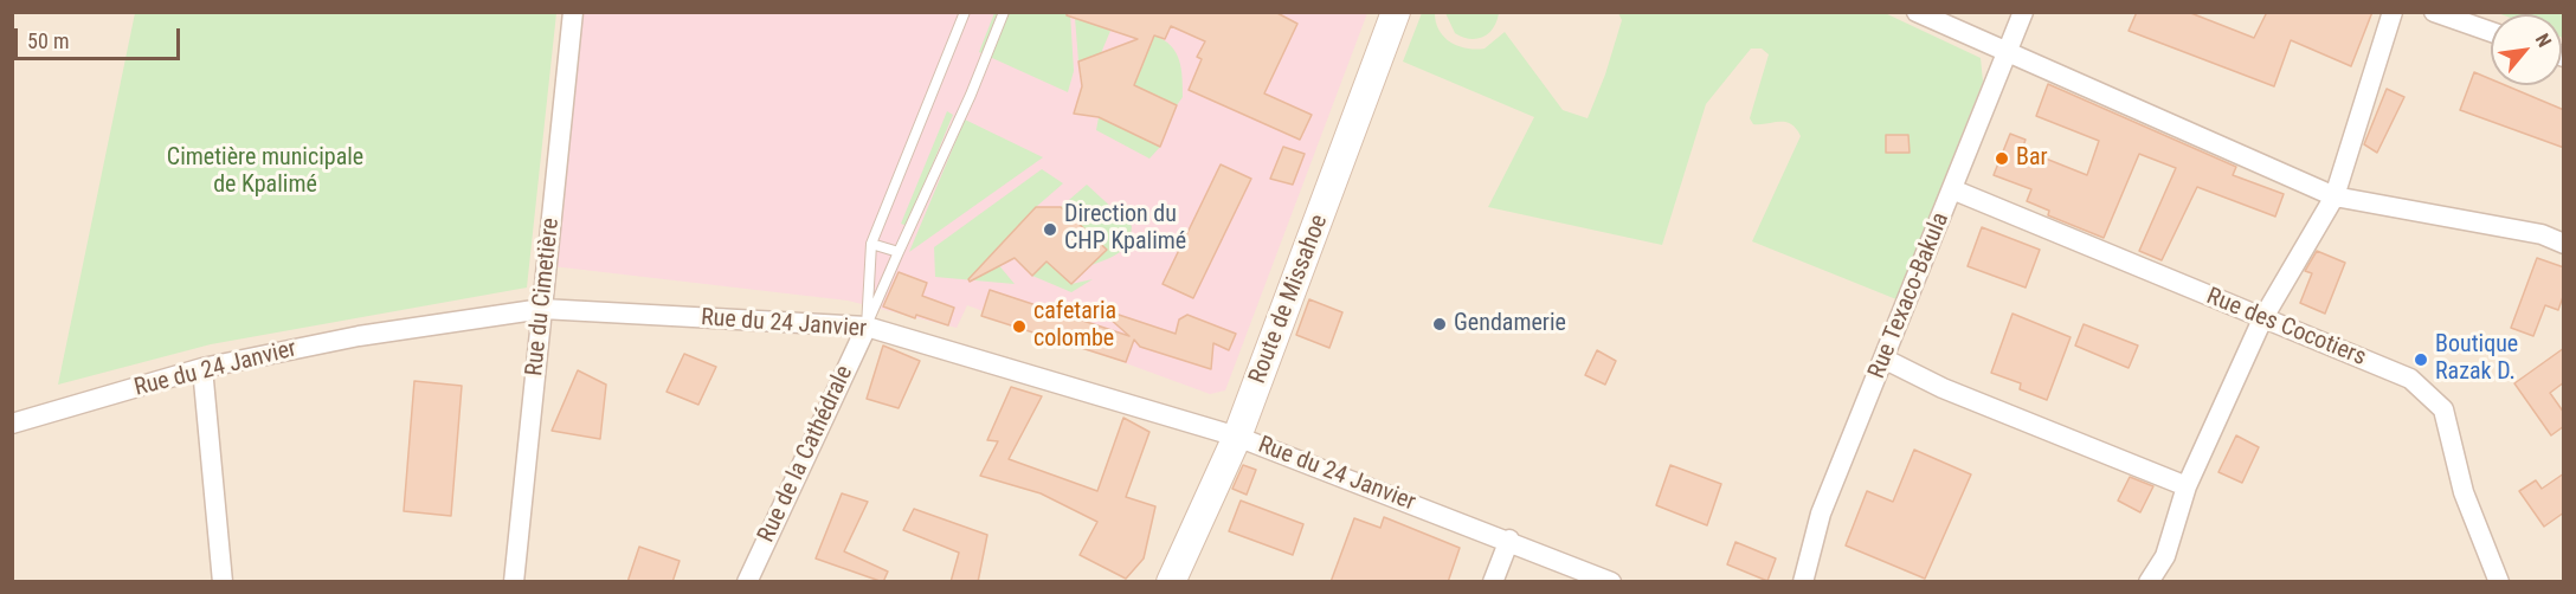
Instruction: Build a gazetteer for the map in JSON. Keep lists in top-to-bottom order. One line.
{"streets":{"main road":["Route de Missahoe"],"street":["Rue Texaco-Bakula","Rue du Cimetière","Rue du 24 Janvier","Rue des Cocotiers","Rue de la Cathédrale"]},"crossings":[["Rue Texaco-Bakula","Rue des Cocotiers"],["Rue du Cimetière","Rue du 24 Janvier"],["Route de Missahoe","Rue du 24 Janvier"],["Rue du 24 Janvier","Rue de la Cathédrale"]],"parks":["Cimetière municipale de Kpalimé"],"places":["Bar","Direction du CHP Kpalimé","Gendamerie","cafetaria colombe","Boutique Razak D."],"scale_bar":"50 m","north":"top right"}
